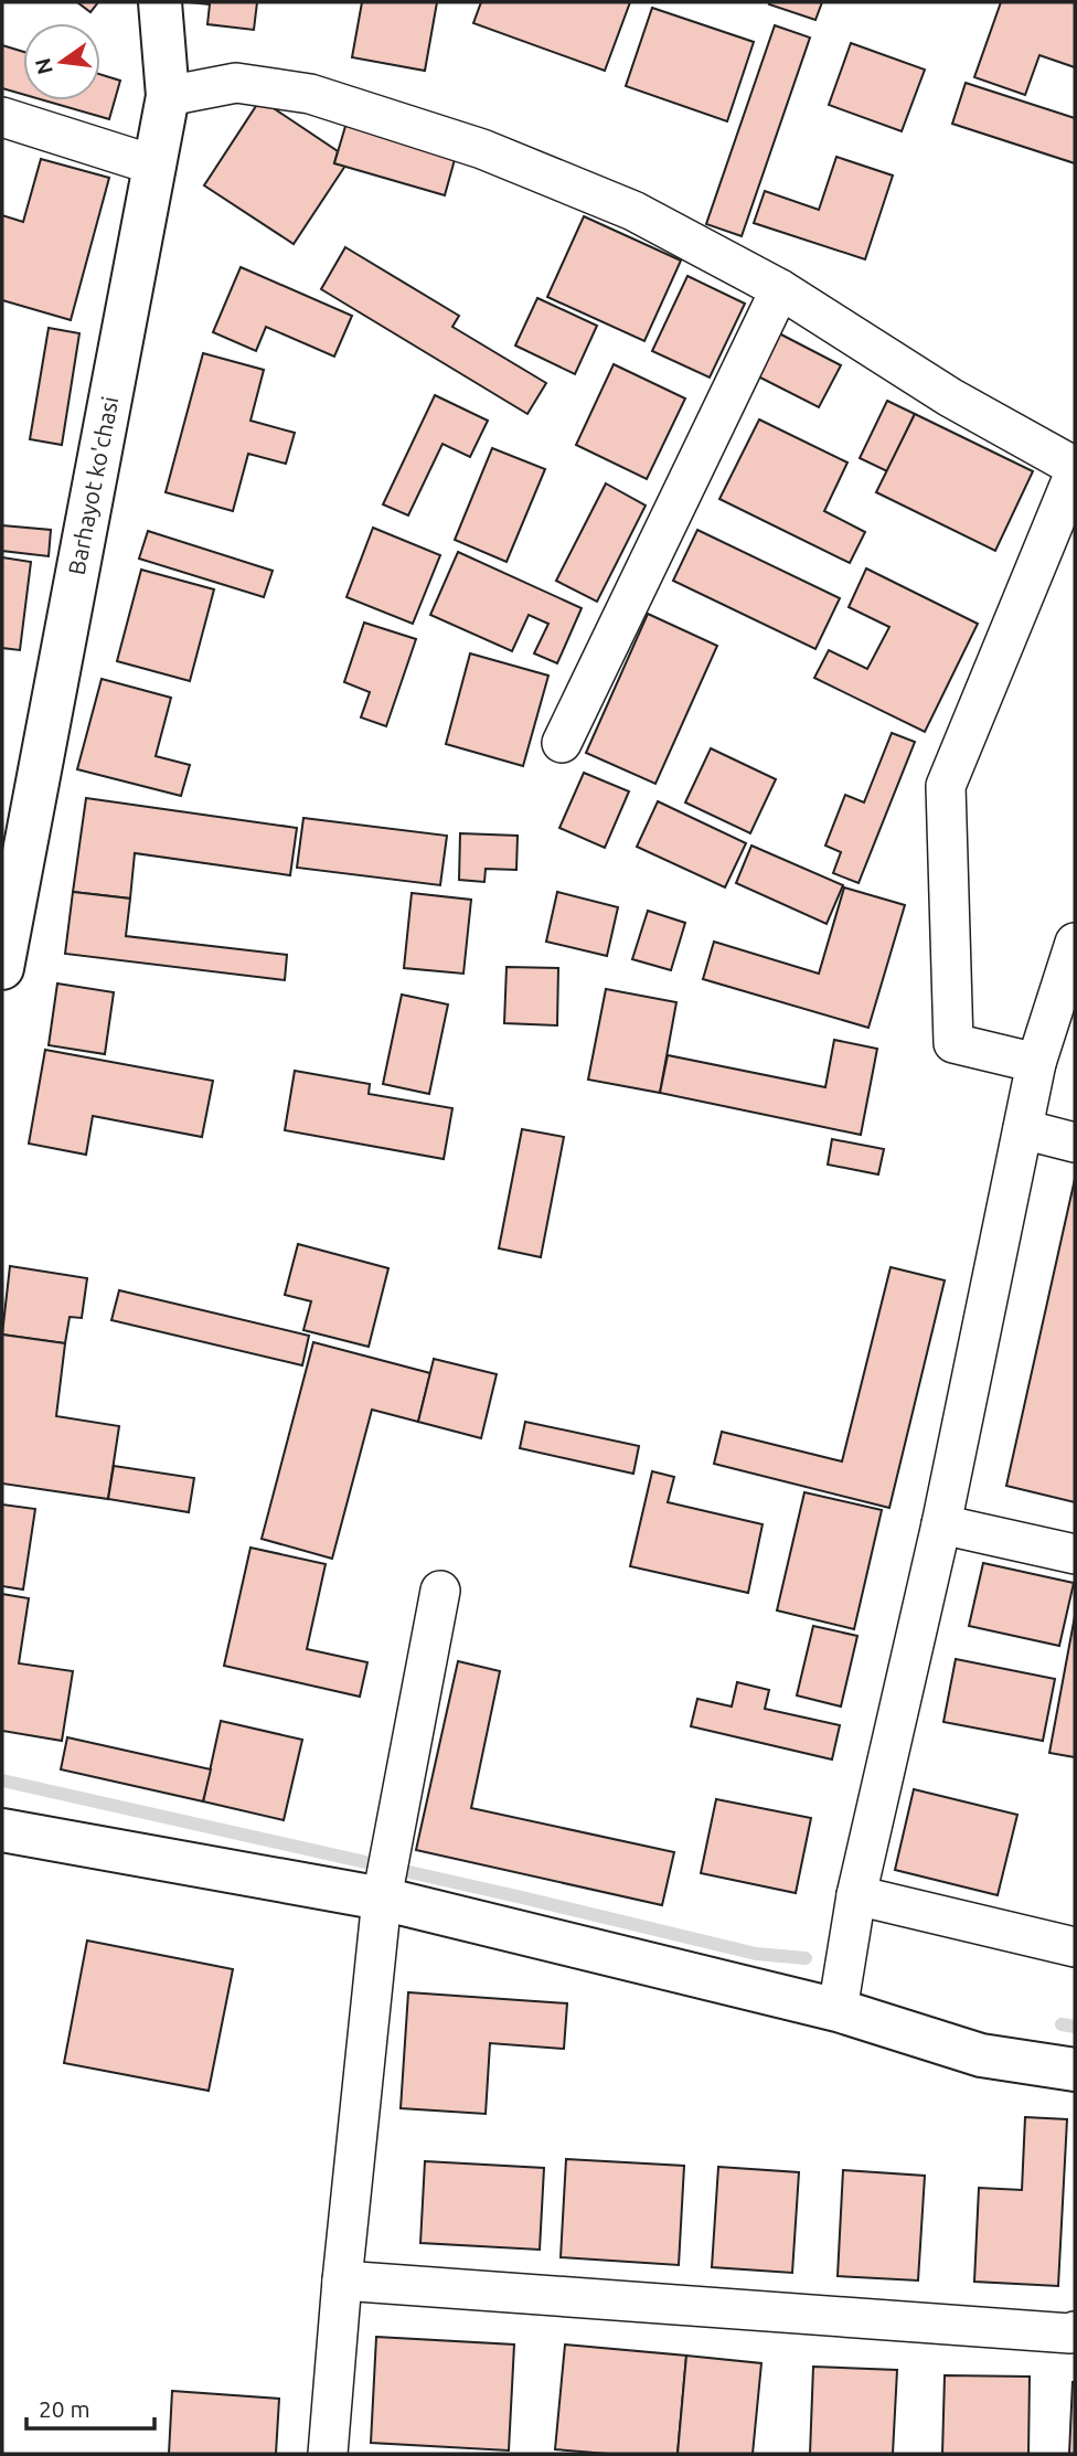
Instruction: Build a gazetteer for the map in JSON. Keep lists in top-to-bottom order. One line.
{"streets":{"street":["Barhayot ko'chasi"]},"scale_bar":"20 m","north":"left"}
